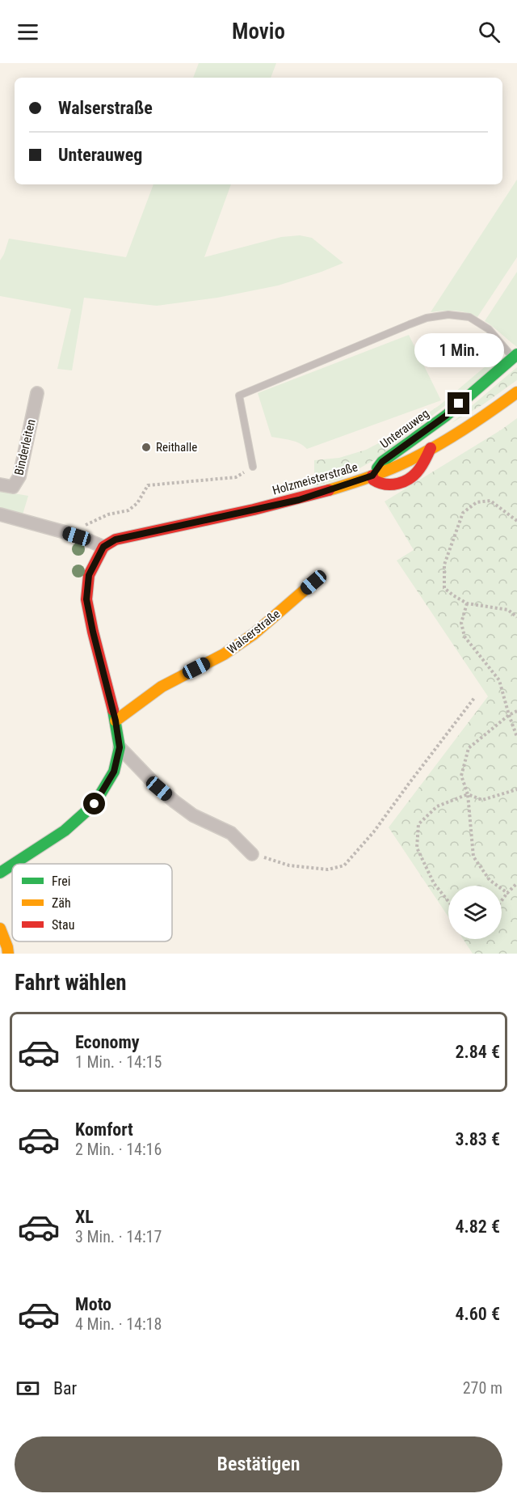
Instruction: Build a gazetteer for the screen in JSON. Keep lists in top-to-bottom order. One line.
{"streets":{"street":["Unterauweg","Binderleiten","Holzmeisterstraße","Walserstraße"]},"crossings":[["Unterauweg","Holzmeisterstraße"]],"places":["Reithalle"],"legend":["Frei","Zäh","Stau"],"page":{"header":"Movio","banner":["Walserstraße","Unterauweg"],"bubble":"1 Min.","heading":"Fahrt wählen","list":[{"name":"Economy","note":"1 Min. · 14:15","value":"2.84 €"},{"name":"Komfort","note":"2 Min. · 14:16","value":"3.83 €"},{"name":"XL","note":"3 Min. · 14:17","value":"4.82 €"},{"name":"Moto","note":"4 Min. · 14:18","value":"4.60 €"}],"pay":["Bar","270 m"],"buttons":"Bestätigen"}}
